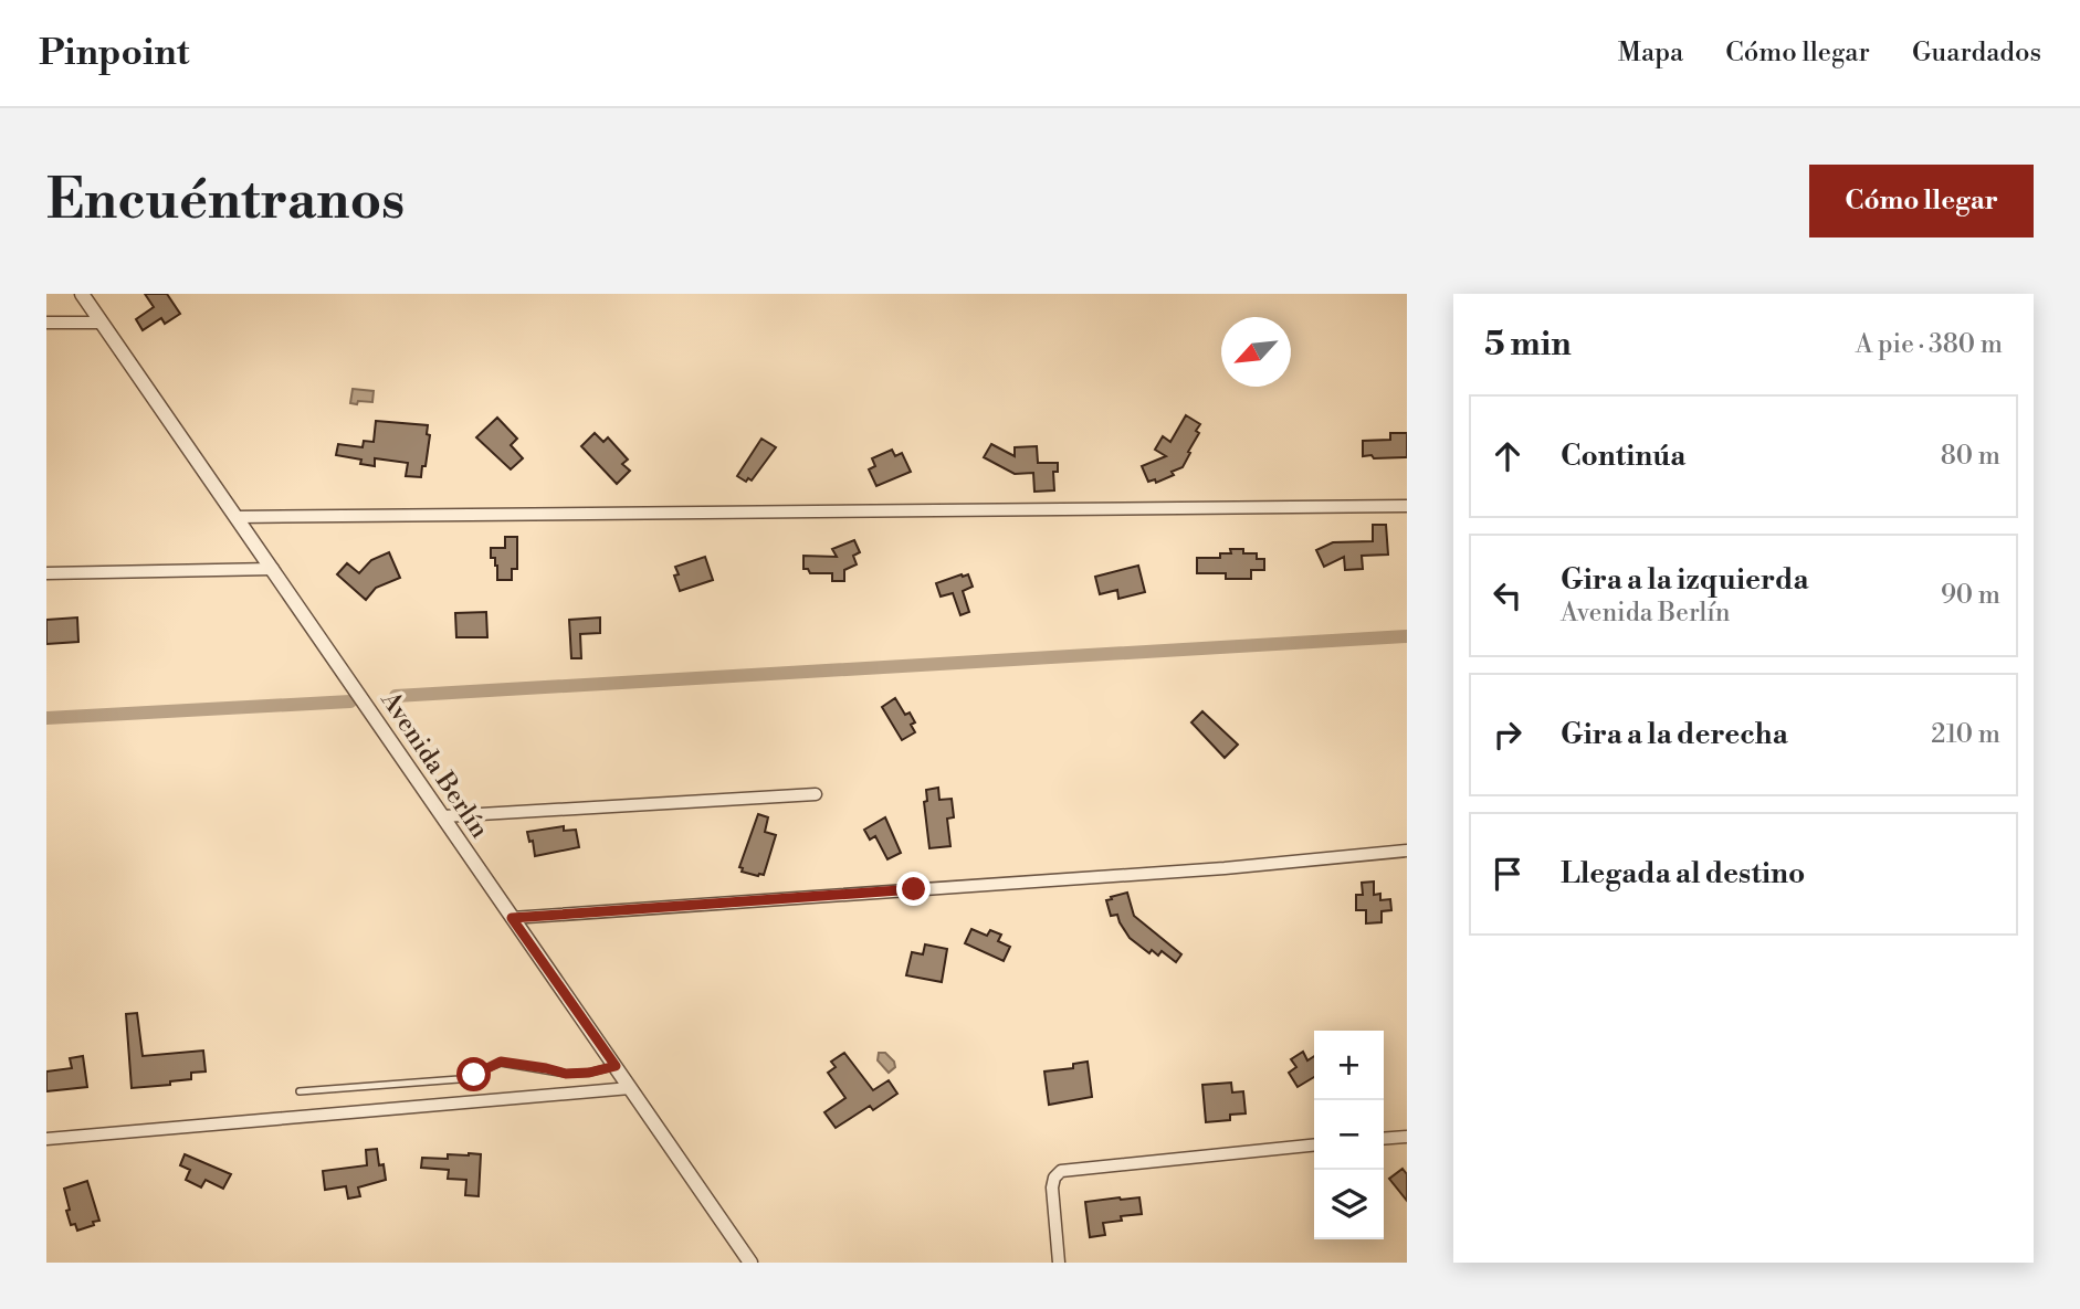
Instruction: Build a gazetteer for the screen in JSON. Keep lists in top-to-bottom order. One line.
{"streets":{"street":["Avenida Berlín"]},"north":"bottom left","page":{"header":"Pinpoint","nav":["Mapa","Cómo llegar","Guardados"],"buttons":"Cómo llegar","title":"Encuéntranos","heading":["5 min","A pie · 380 m"],"list":[["Continúa","80 m"],["Gira a la izquierda","Avenida Berlín","90 m"],["Gira a la derecha","210 m"],"Llegada al destino"],"map_buttons":["+","−"]}}
